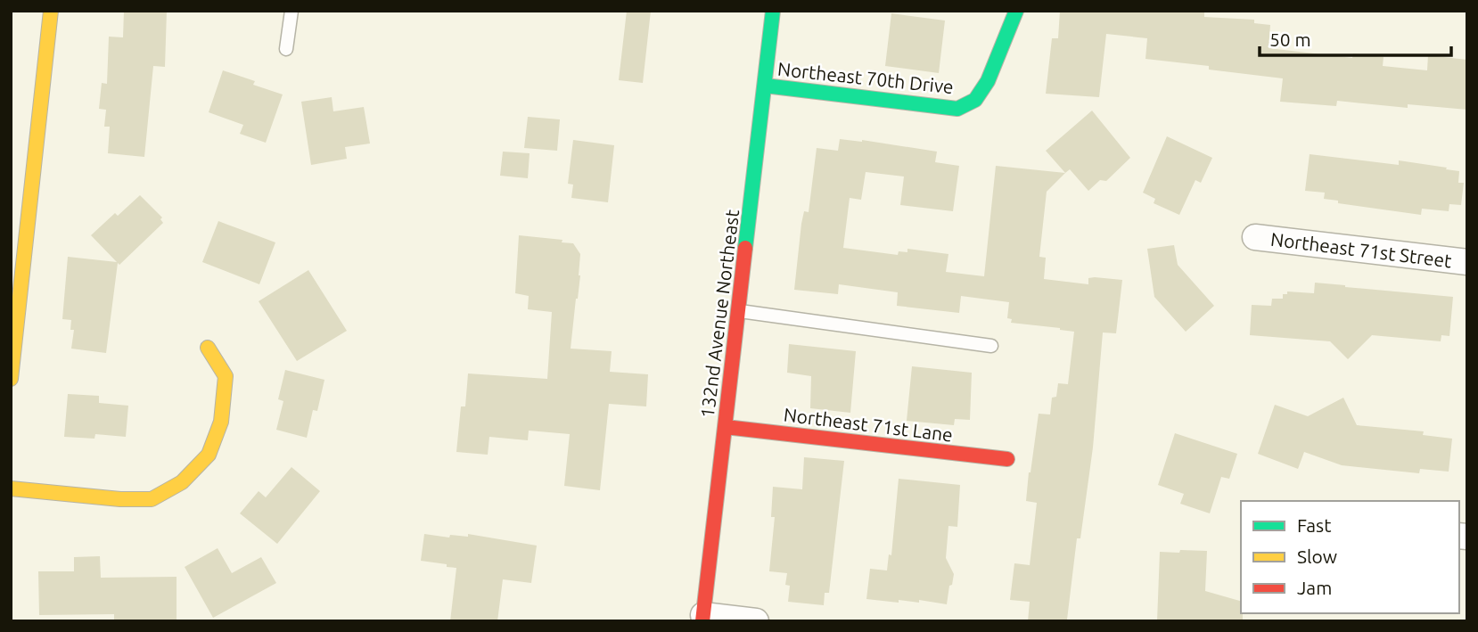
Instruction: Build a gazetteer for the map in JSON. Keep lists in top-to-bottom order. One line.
{"streets":{"street":["Northeast 70th Drive","Northeast 71st Street","132nd Avenue Northeast","Northeast 71st Lane"]},"crossings":[["Northeast 70th Drive","132nd Avenue Northeast"],["132nd Avenue Northeast","Northeast 71st Lane"]],"legend":["Fast","Slow","Jam"],"scale_bar":"50 m"}
